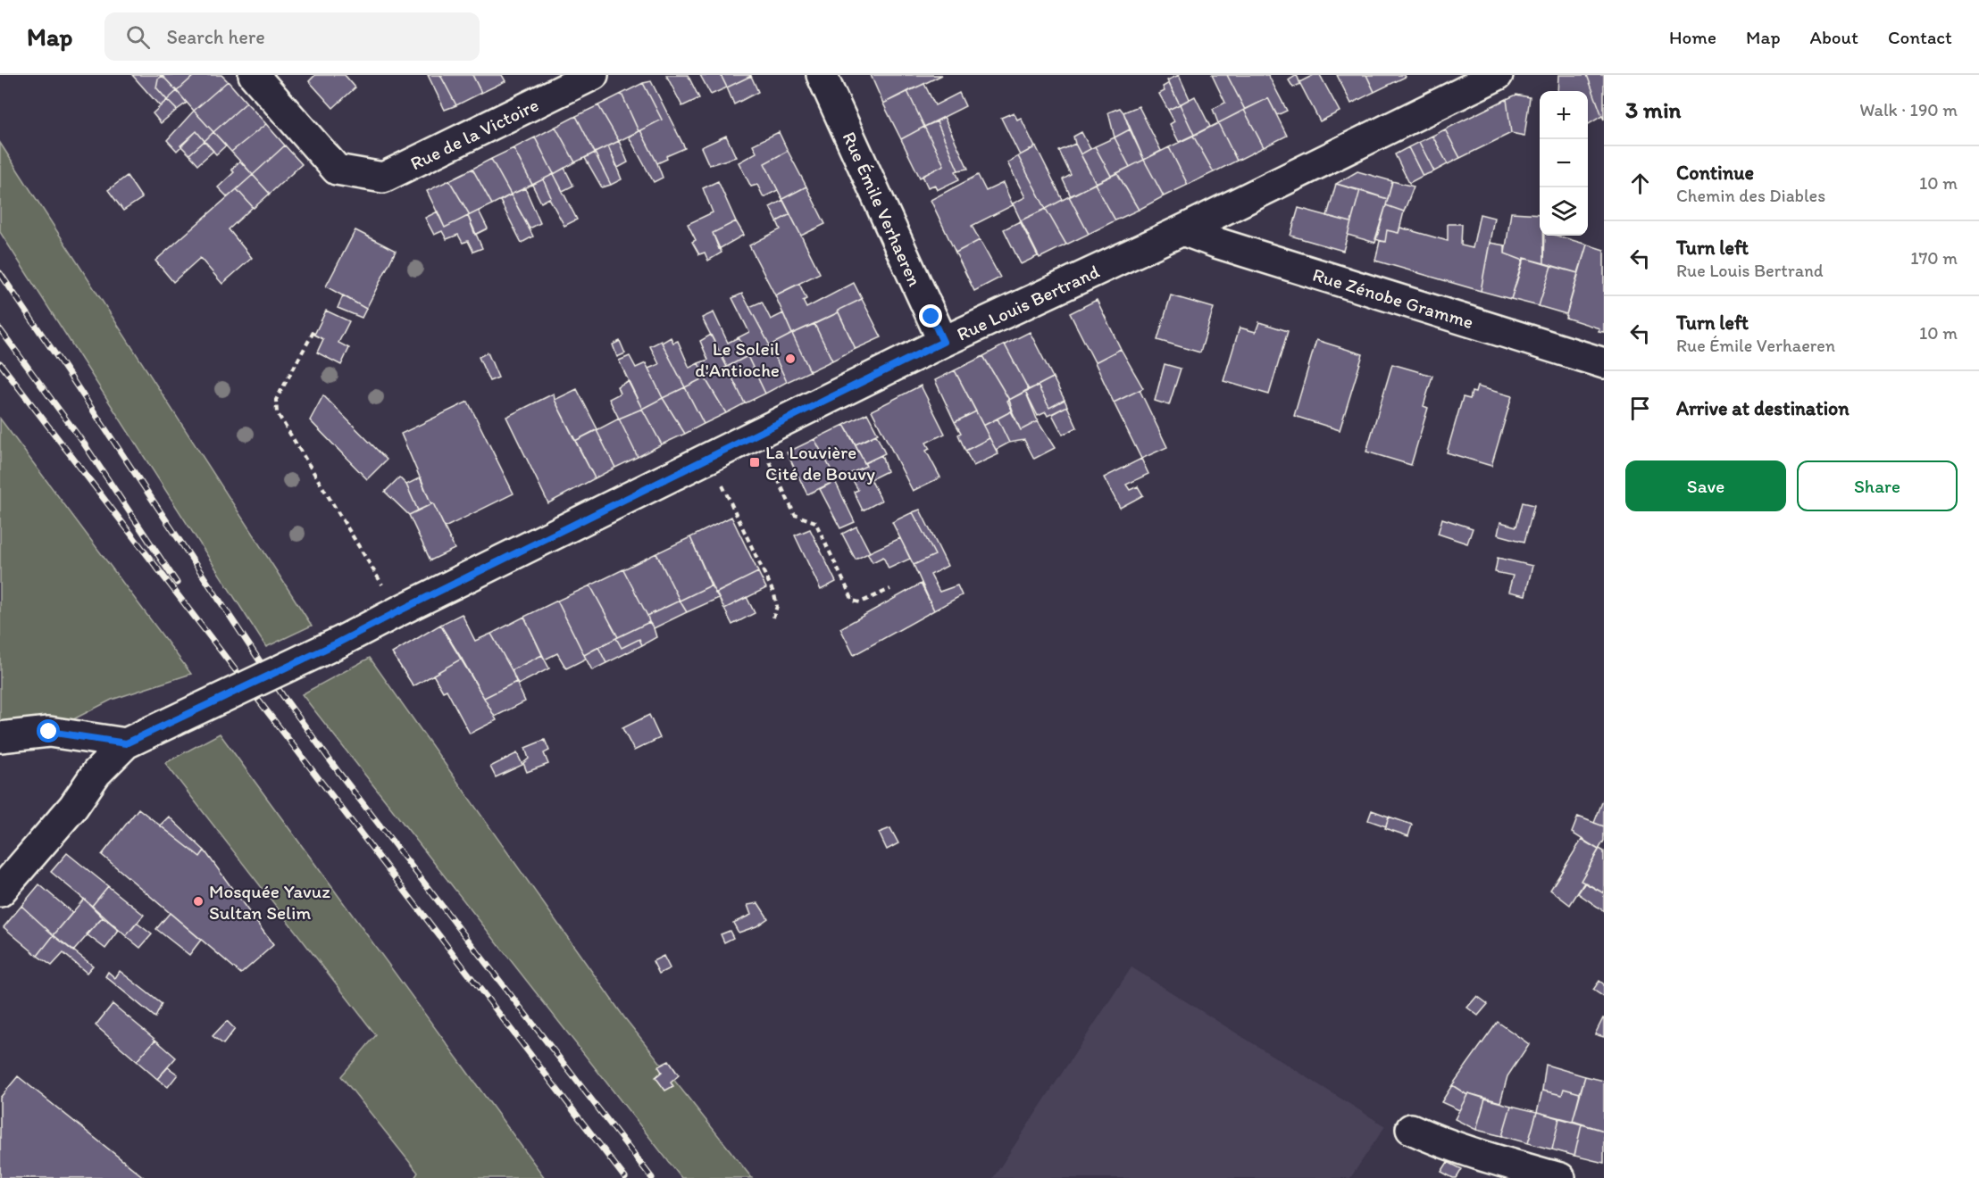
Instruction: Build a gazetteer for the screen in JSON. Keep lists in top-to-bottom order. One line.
{"streets":{"street":["Rue de la Victoire","Rue Émile Verhaeren","Rue Zénobe Gramme","Rue Louis Bertrand"]},"crossings":[["Rue Émile Verhaeren","Rue Louis Bertrand"],["Rue Zénobe Gramme","Rue Louis Bertrand"]],"places":{"other":["Le Soleil d'Antioche","Mosquée Yavuz Sultan Selim"],"transit":["La Louvière Cité de Bouvy"]},"page":{"header":"Map","search":"Search here","nav":["Home","Map","About","Contact"],"heading":["3 min","Walk · 190 m"],"map_buttons":["+","−"],"list":[["Continue","Chemin des Diables","10 m"],["Turn left","Rue Louis Bertrand","170 m"],["Turn left","Rue Émile Verhaeren","10 m"],"Arrive at destination"],"buttons":["Save","Share"]}}
